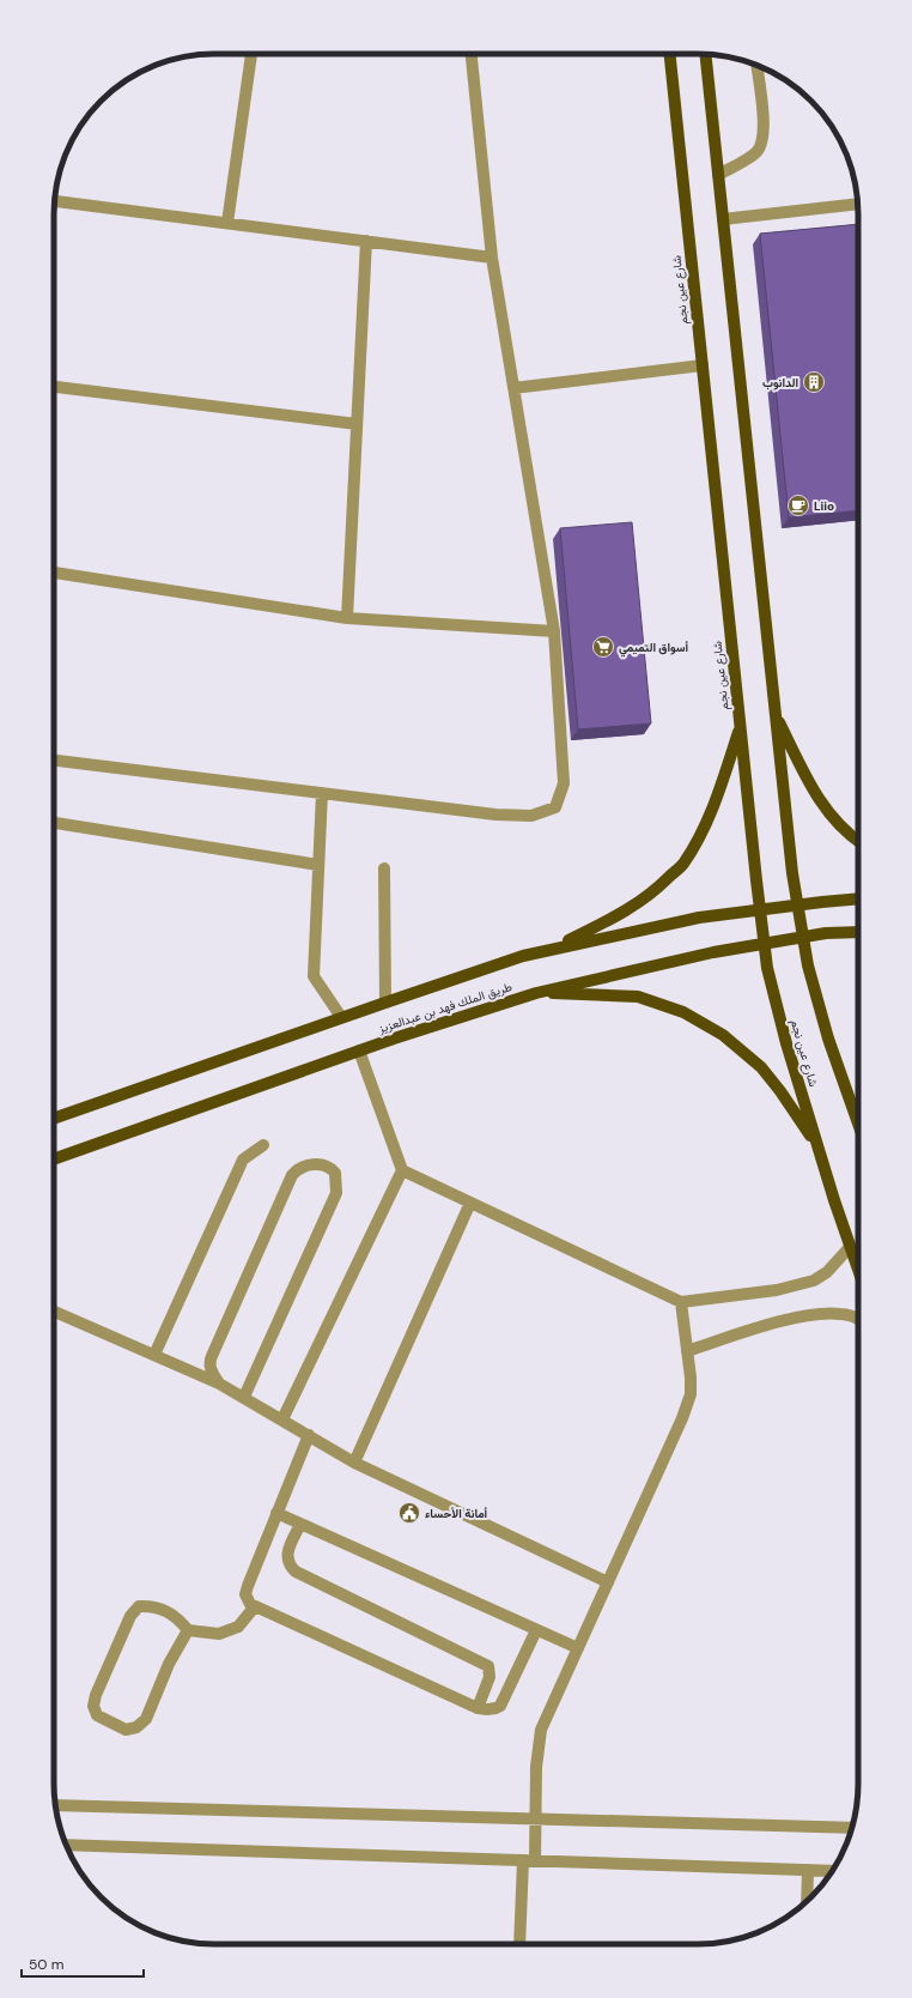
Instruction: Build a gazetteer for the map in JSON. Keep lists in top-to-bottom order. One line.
{"streets":{"main road":["شارع عين نجم","طريق الملك فهد بن عبدالعزيز"]},"crossings":[["شارع عين نجم","طريق الملك فهد بن عبدالعزيز"]],"places":{"building":["الدانوب"],"cafe":["Liio"],"supermarket":["أسواق التميمي"],"public building":["أمانة الأحساء"]},"scale_bar":"50 m"}
